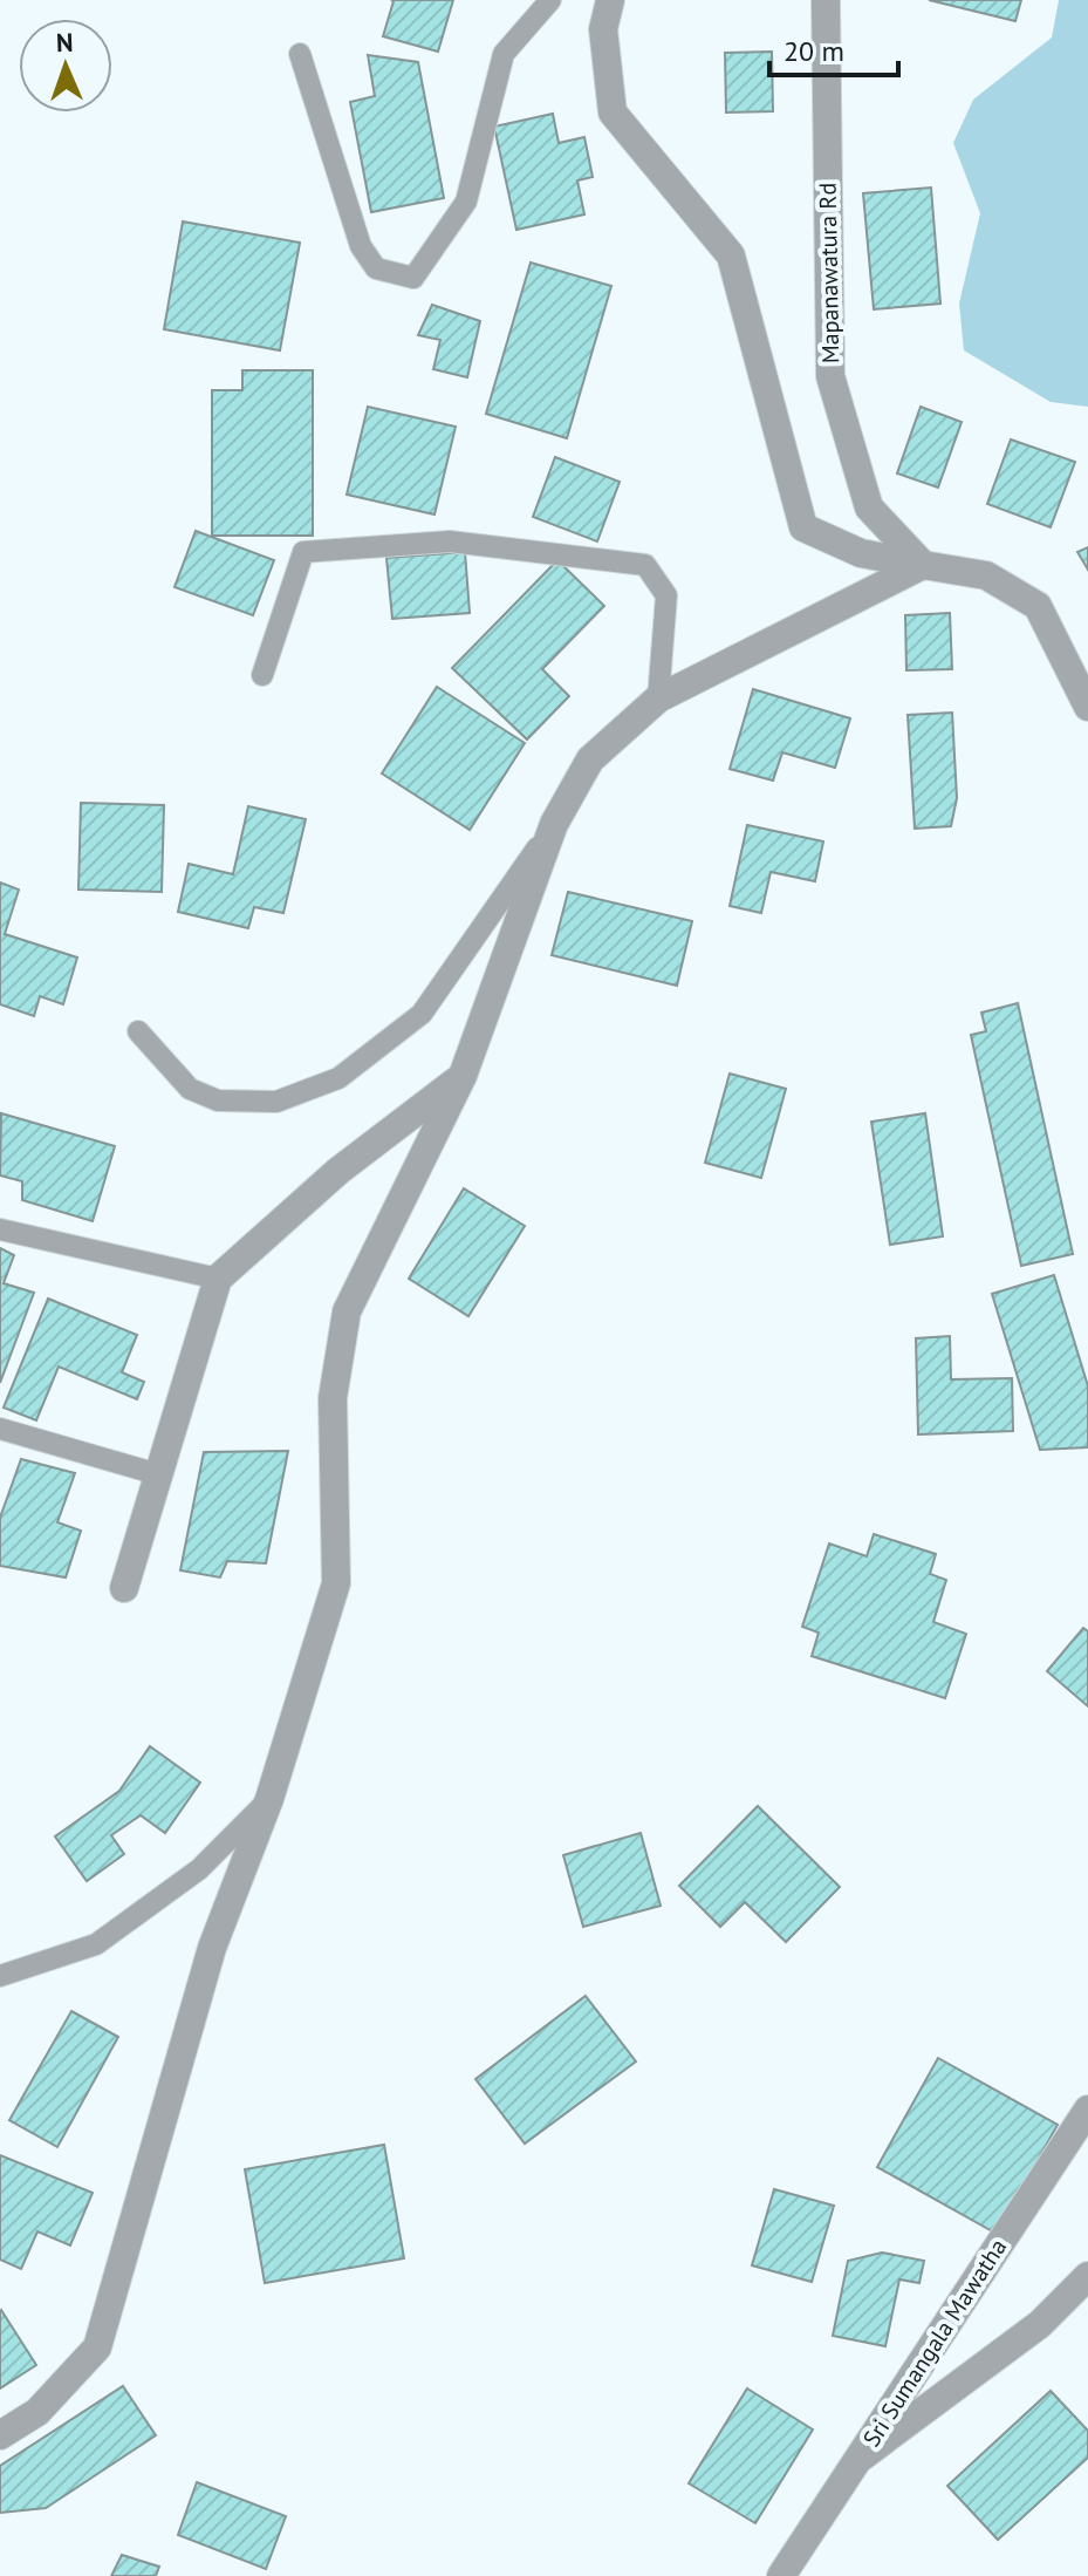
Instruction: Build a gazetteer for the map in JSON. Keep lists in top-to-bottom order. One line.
{"streets":{"street":["Mapanawatura Rd","Sri Sumangala Mawatha"]},"scale_bar":"20 m","north":"top"}
